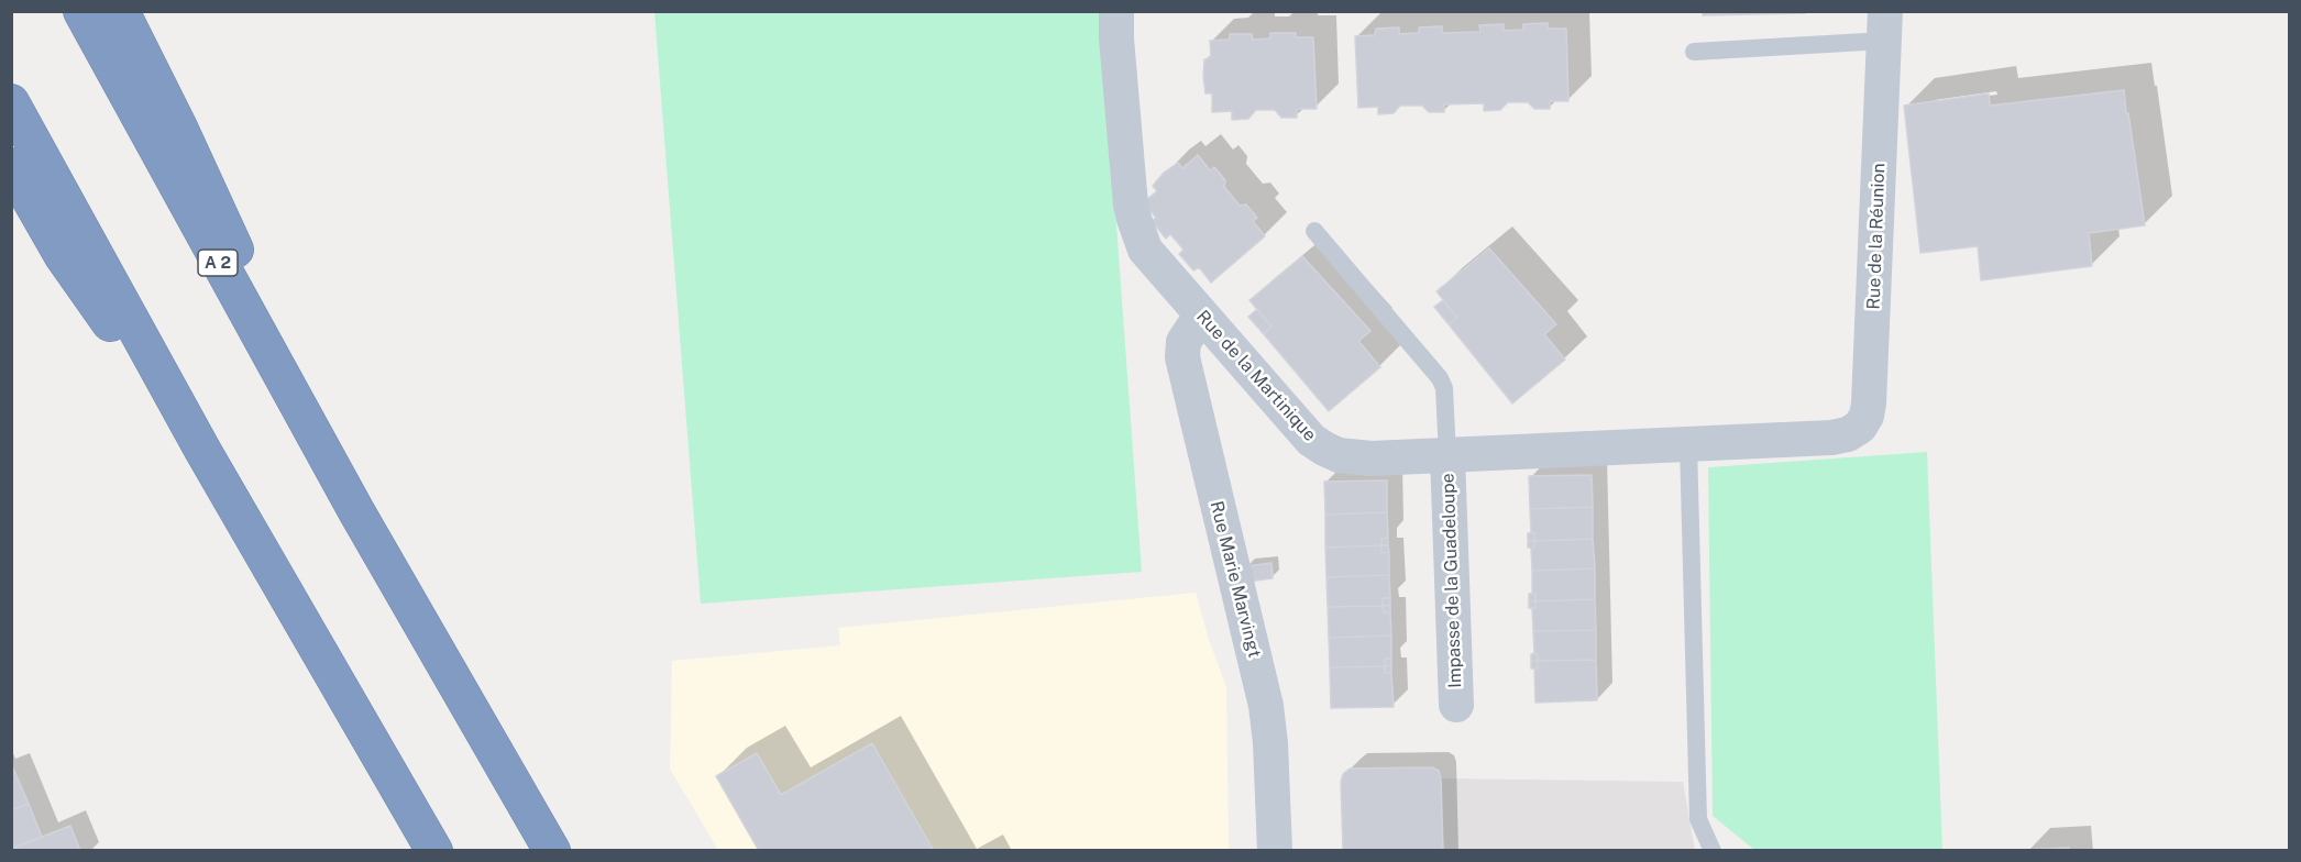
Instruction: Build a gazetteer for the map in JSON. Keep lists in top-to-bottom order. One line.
{"streets":{"highway":["A 2"],"street":["Rue de la Réunion","Rue de la Martinique","Rue Marie Marvingt","Impasse de la Guadeloupe"]},"crossings":[["Rue de la Réunion","Rue de la Martinique"],["Rue de la Martinique","Rue Marie Marvingt"],["Rue de la Martinique","Impasse de la Guadeloupe"]]}
